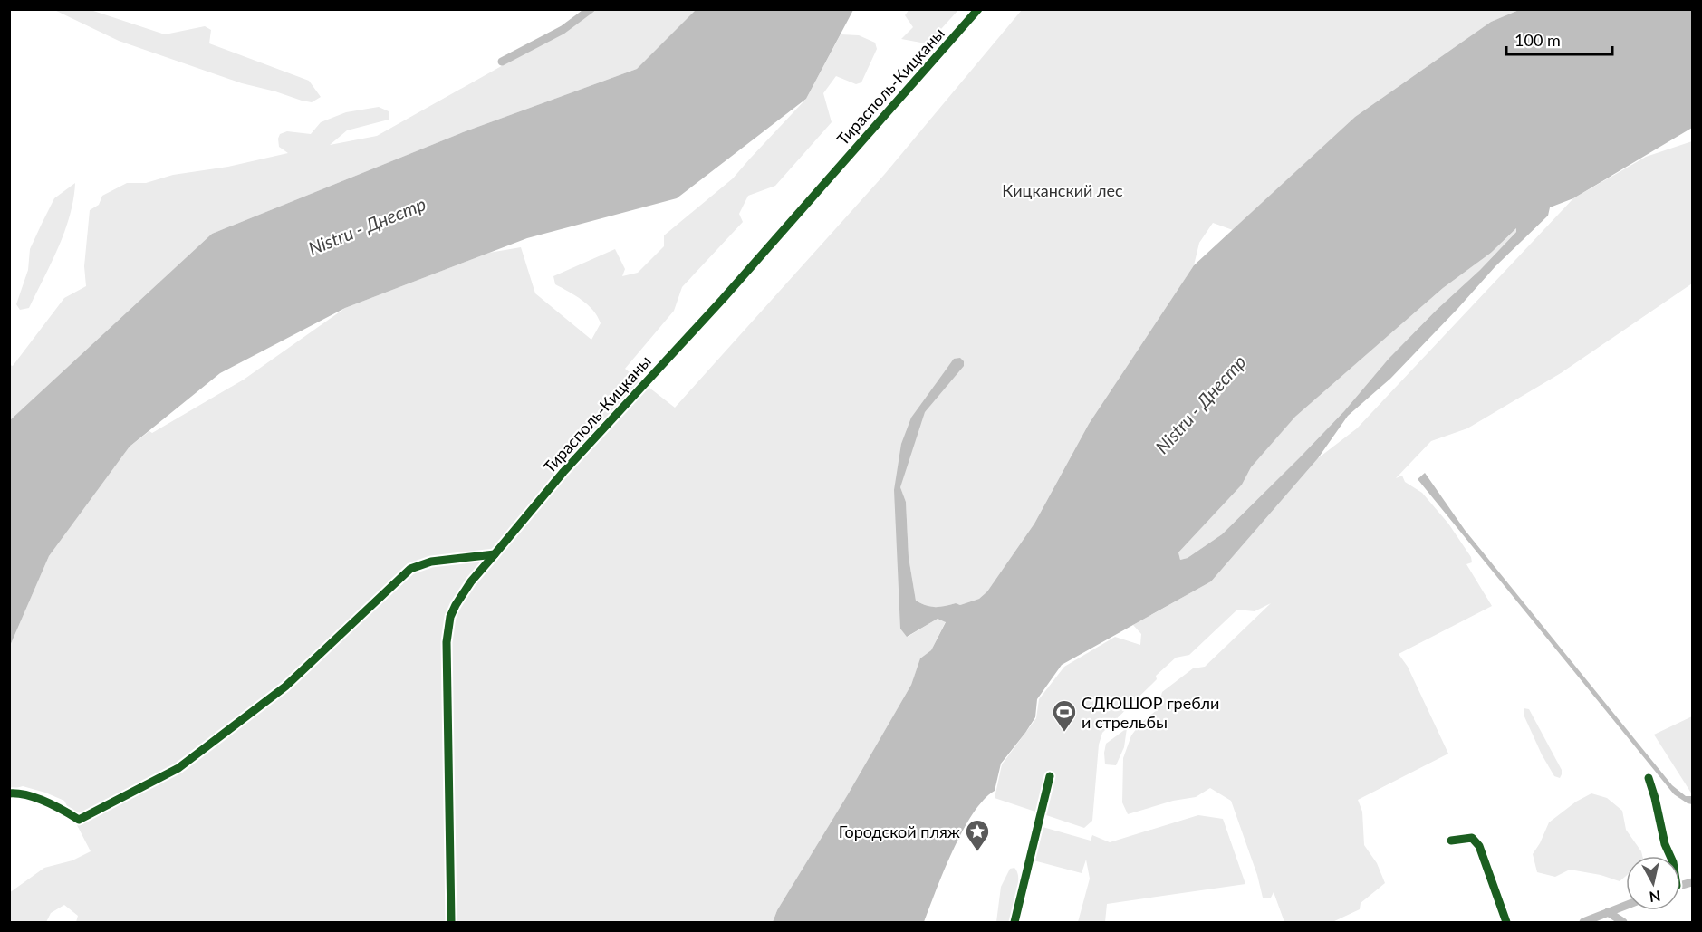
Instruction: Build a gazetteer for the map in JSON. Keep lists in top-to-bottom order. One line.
{"streets":{"street":["Тирасполь-Кицканы"]},"water":["Nistru - Днестр"],"parks":["Кицканский лес"],"places":{"sports":["СДЮШОР гребли и стрельбы"],"place":["Городской пляж"]},"scale_bar":"100 m","north":"bottom"}
